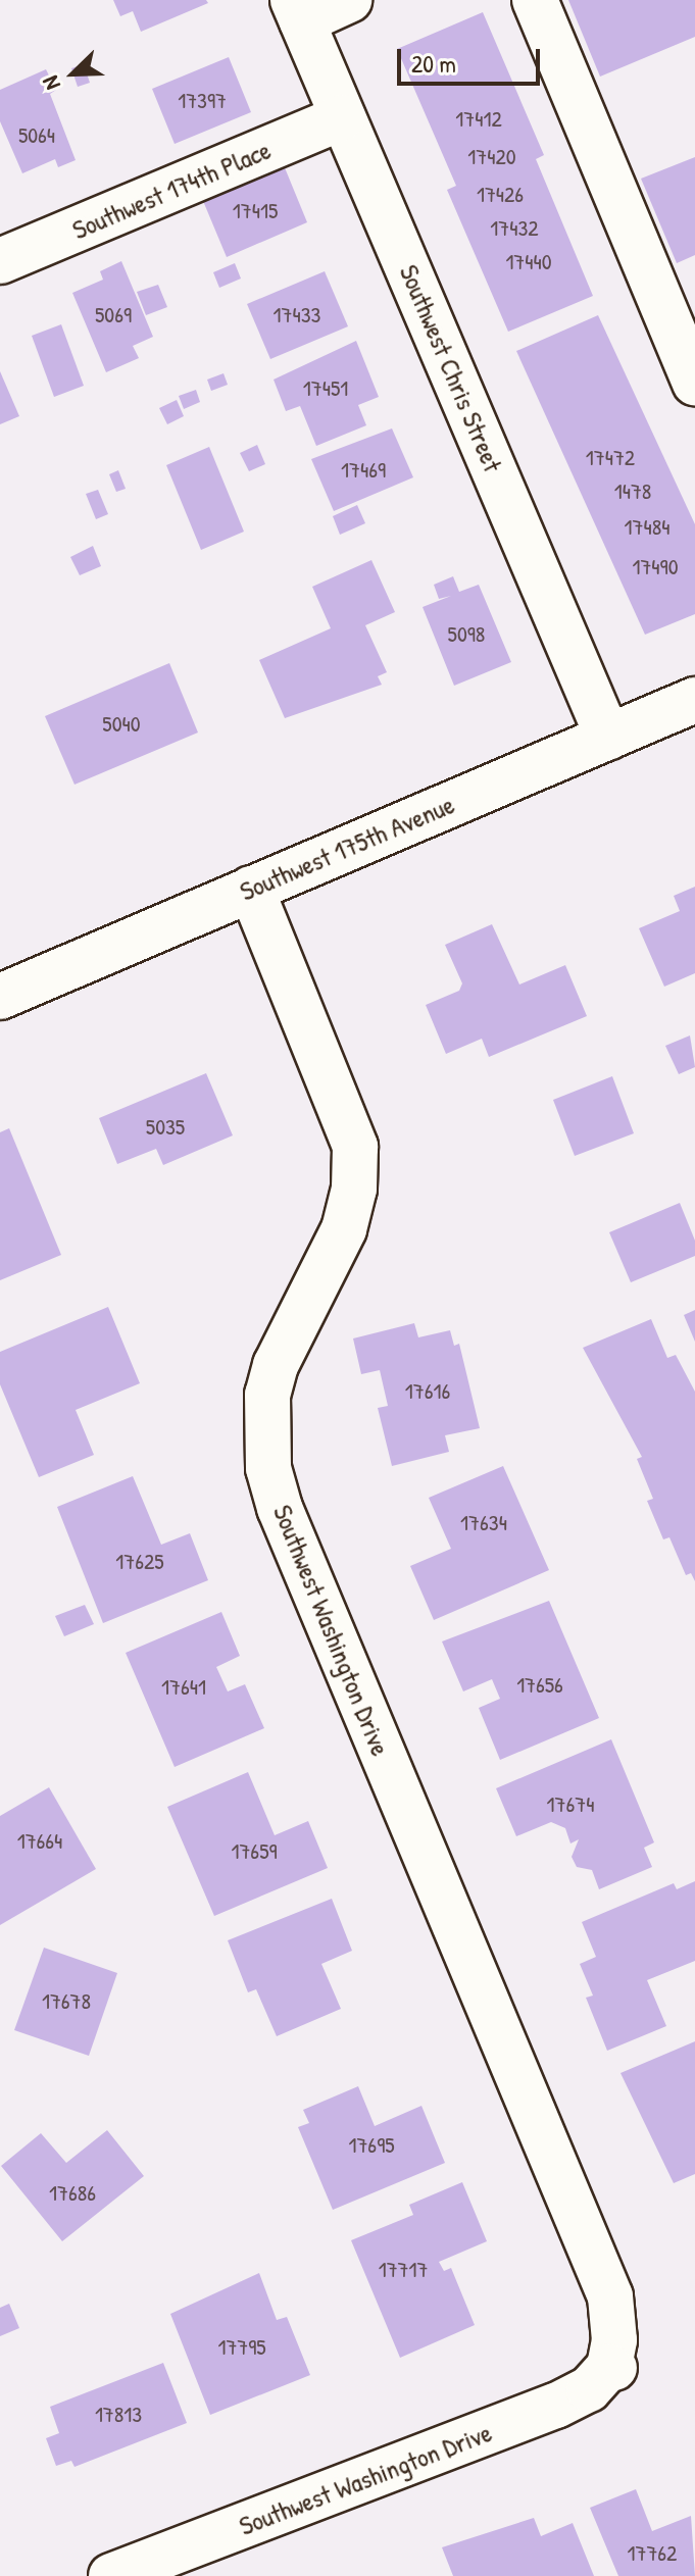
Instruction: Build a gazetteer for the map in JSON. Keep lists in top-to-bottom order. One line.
{"streets":{"street":["Southwest 174th Place","Southwest Chris Street","Southwest 175th Avenue","Southwest Washington Drive"]},"crossings":[["Southwest 174th Place","Southwest Chris Street"],["Southwest Chris Street","Southwest 175th Avenue"],["Southwest 175th Avenue","Southwest Washington Drive"]],"house_numbers":["17397","17412","5064","17420","17426","17415","17432","17440","5069","17433","17451","17472","17469","1478","17484","17490","5098","5040","5035","17616","17634","17625","17656","17641","17674","17664","17659","17678","17695","17686","17717","17795","17813","17762"],"scale_bar":"20 m","north":"bottom left"}
